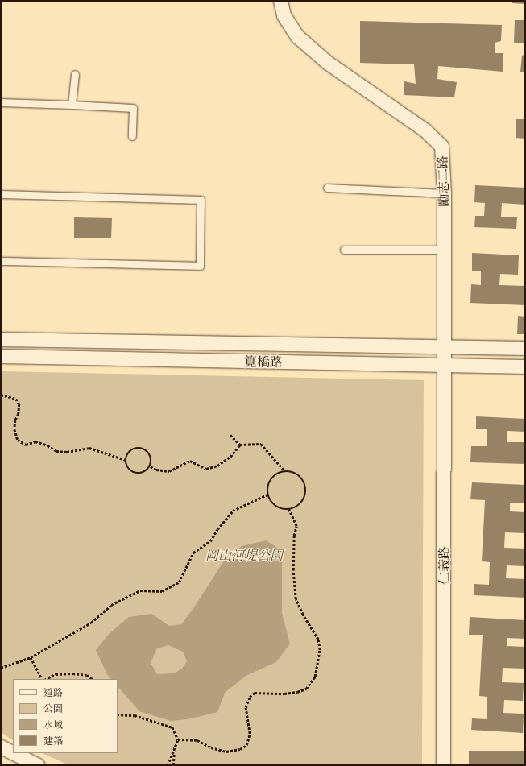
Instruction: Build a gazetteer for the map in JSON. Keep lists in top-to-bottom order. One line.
{"streets":{"street":["勵志二路","筧橋路","仁義路"]},"crossings":[["勵志二路","筧橋路"],["勵志二路","仁義路"],["筧橋路","仁義路"]],"parks":["岡山河堤公園"],"legend":["道路","公園","水域","建築"]}
